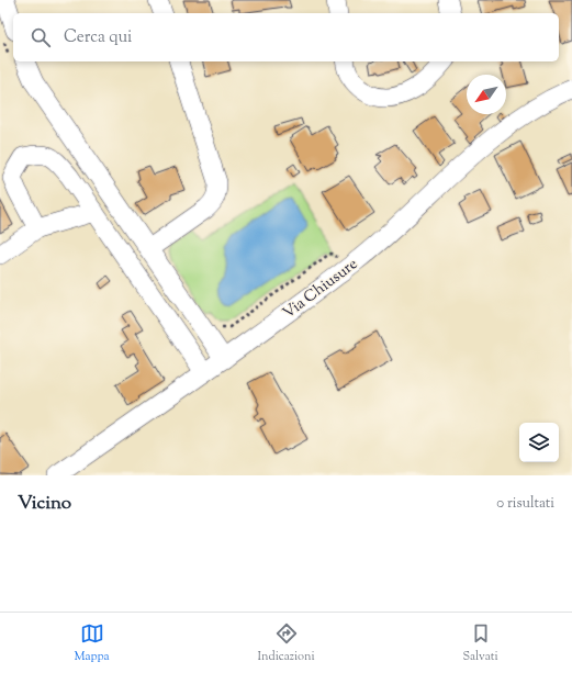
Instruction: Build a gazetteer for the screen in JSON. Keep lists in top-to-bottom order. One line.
{"streets":{"street":["Via Chiusure"]},"north":"bottom left","page":{"search":"Cerca qui","heading":["Vicino","0 risultati"],"nav":["Mappa","Indicazioni","Salvati"]}}
